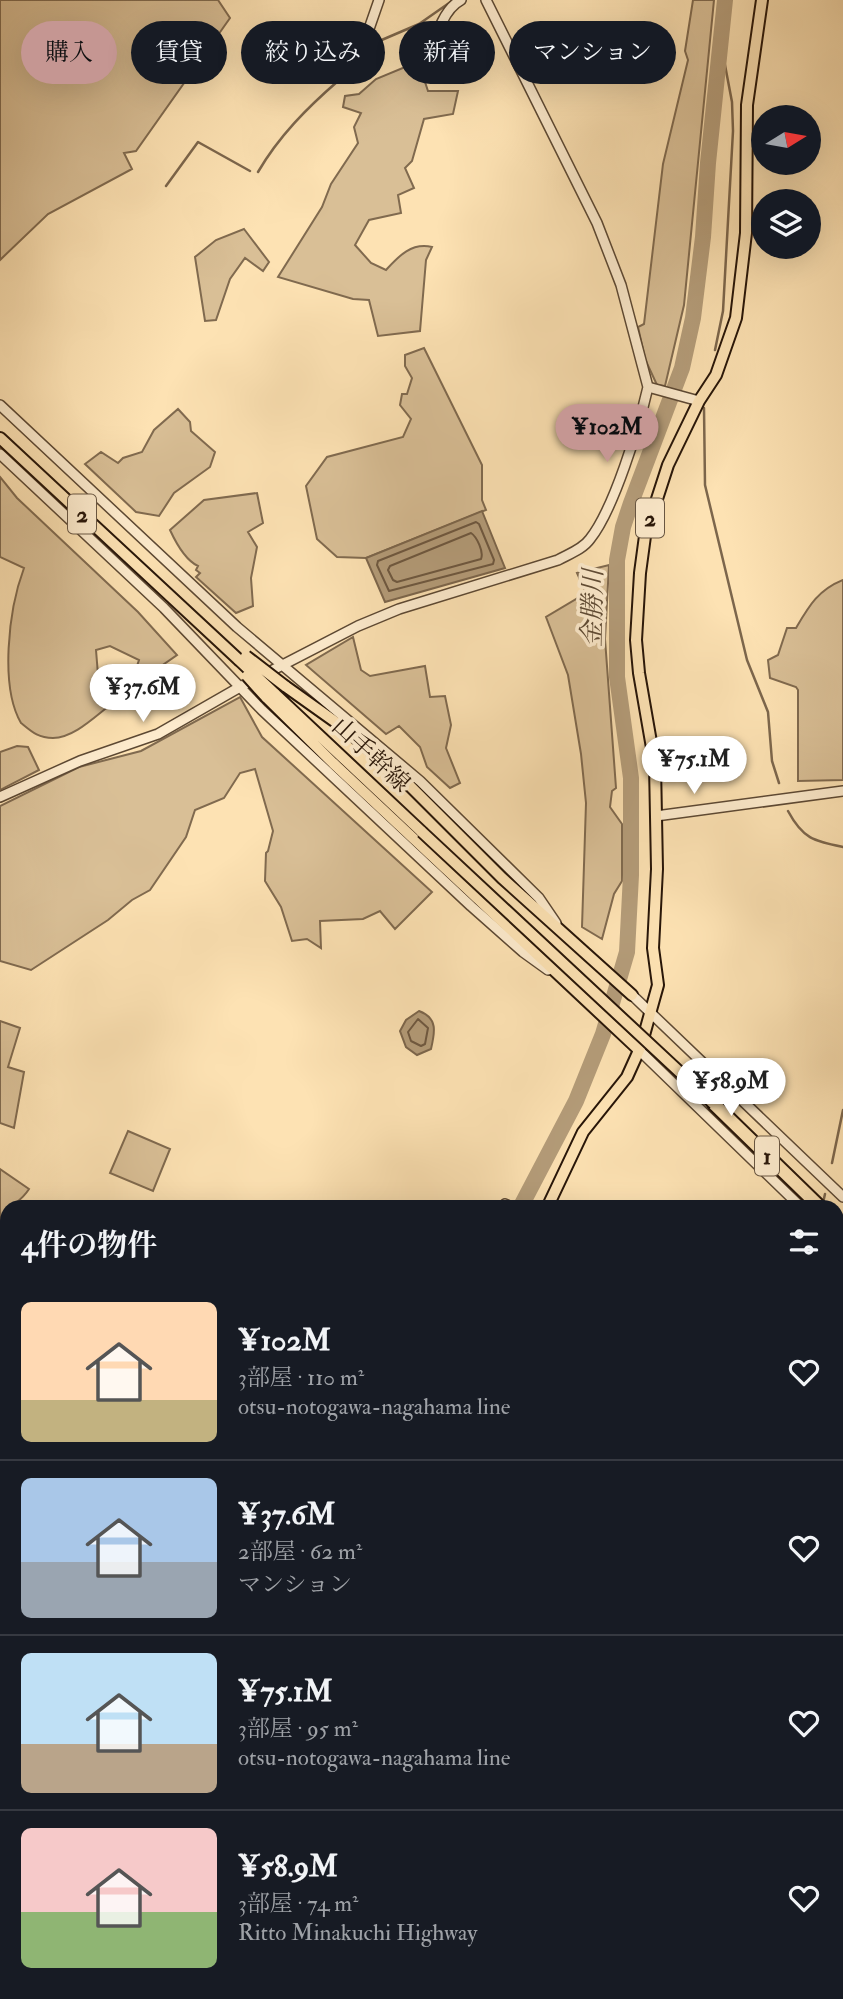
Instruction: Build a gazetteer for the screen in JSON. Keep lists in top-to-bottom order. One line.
{"streets":{"highway":["1"],"main road":["2","山手幹線"]},"crossings":[["山手幹線","1"]],"water":["金勝川"],"north":"right","page":{"chip":["購入","賃貸","絞り込み","新着","マンション"],"price":["¥102M","¥37.6M","¥75.1M","¥58.9M"],"heading":"4件の物件","list":[{"name":"¥102M","note":"3部屋 · 110 m² · otsu-notogawa-nagahama line"},{"name":"¥37.6M","note":"2部屋 · 62 m² · マンション"},{"name":"¥75.1M","note":"3部屋 · 95 m² · otsu-notogawa-nagahama line"},{"name":"¥58.9M","note":"3部屋 · 74 m² · Ritto Minakuchi Highway"}]}}
